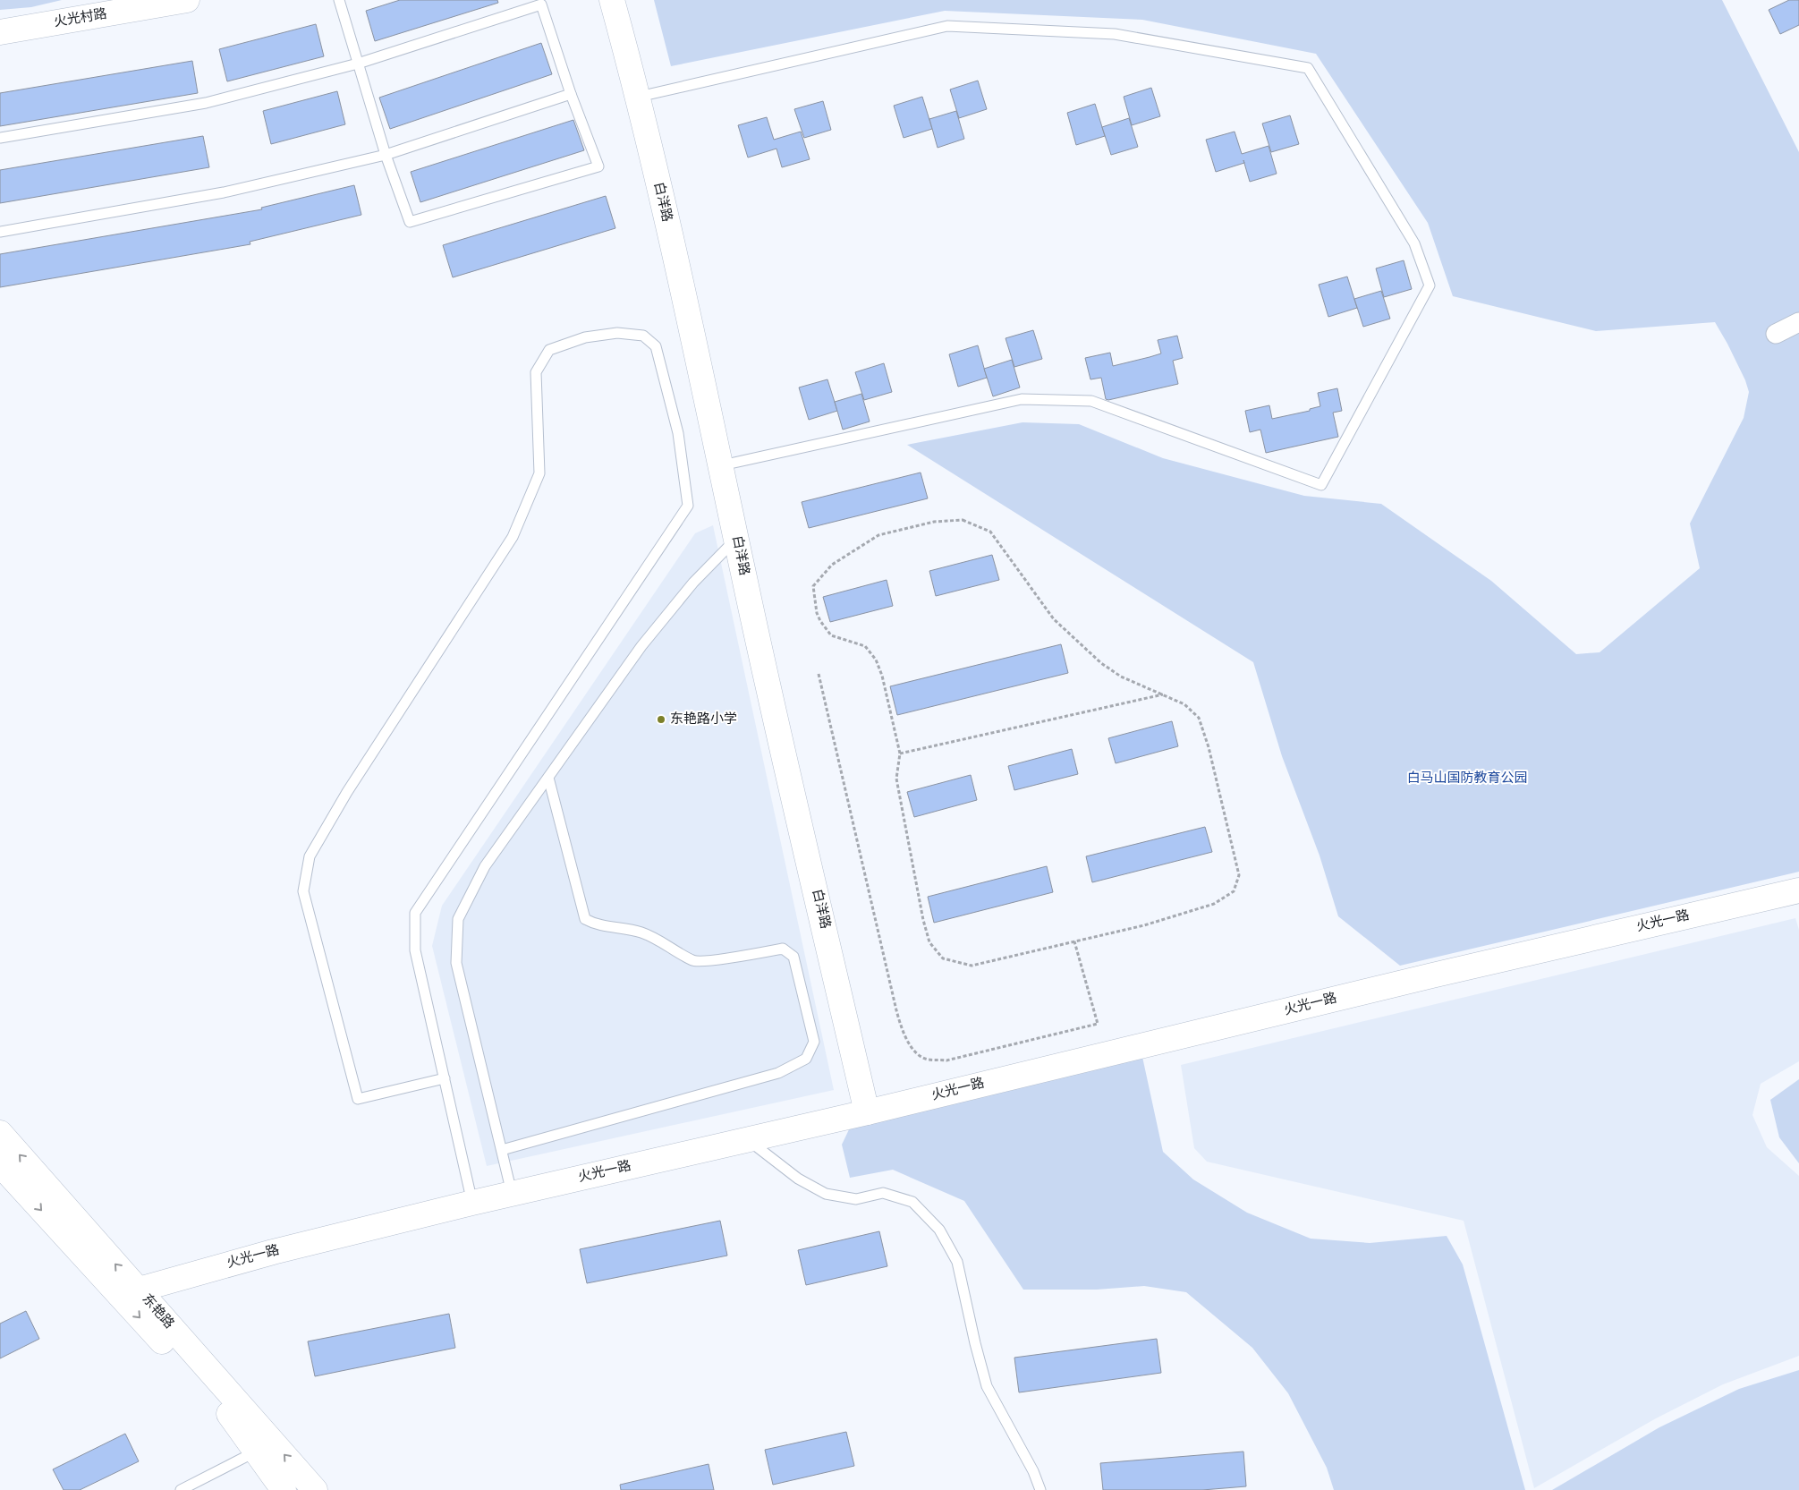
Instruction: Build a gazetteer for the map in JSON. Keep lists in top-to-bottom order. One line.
{"streets":{"street":["火光村路","白洋路","火光一路","东艳路"]},"crossings":[["白洋路","火光一路"],["火光一路","东艳路"]],"parks":["白马山国防教育公园"],"places":["东艳路小学"]}
